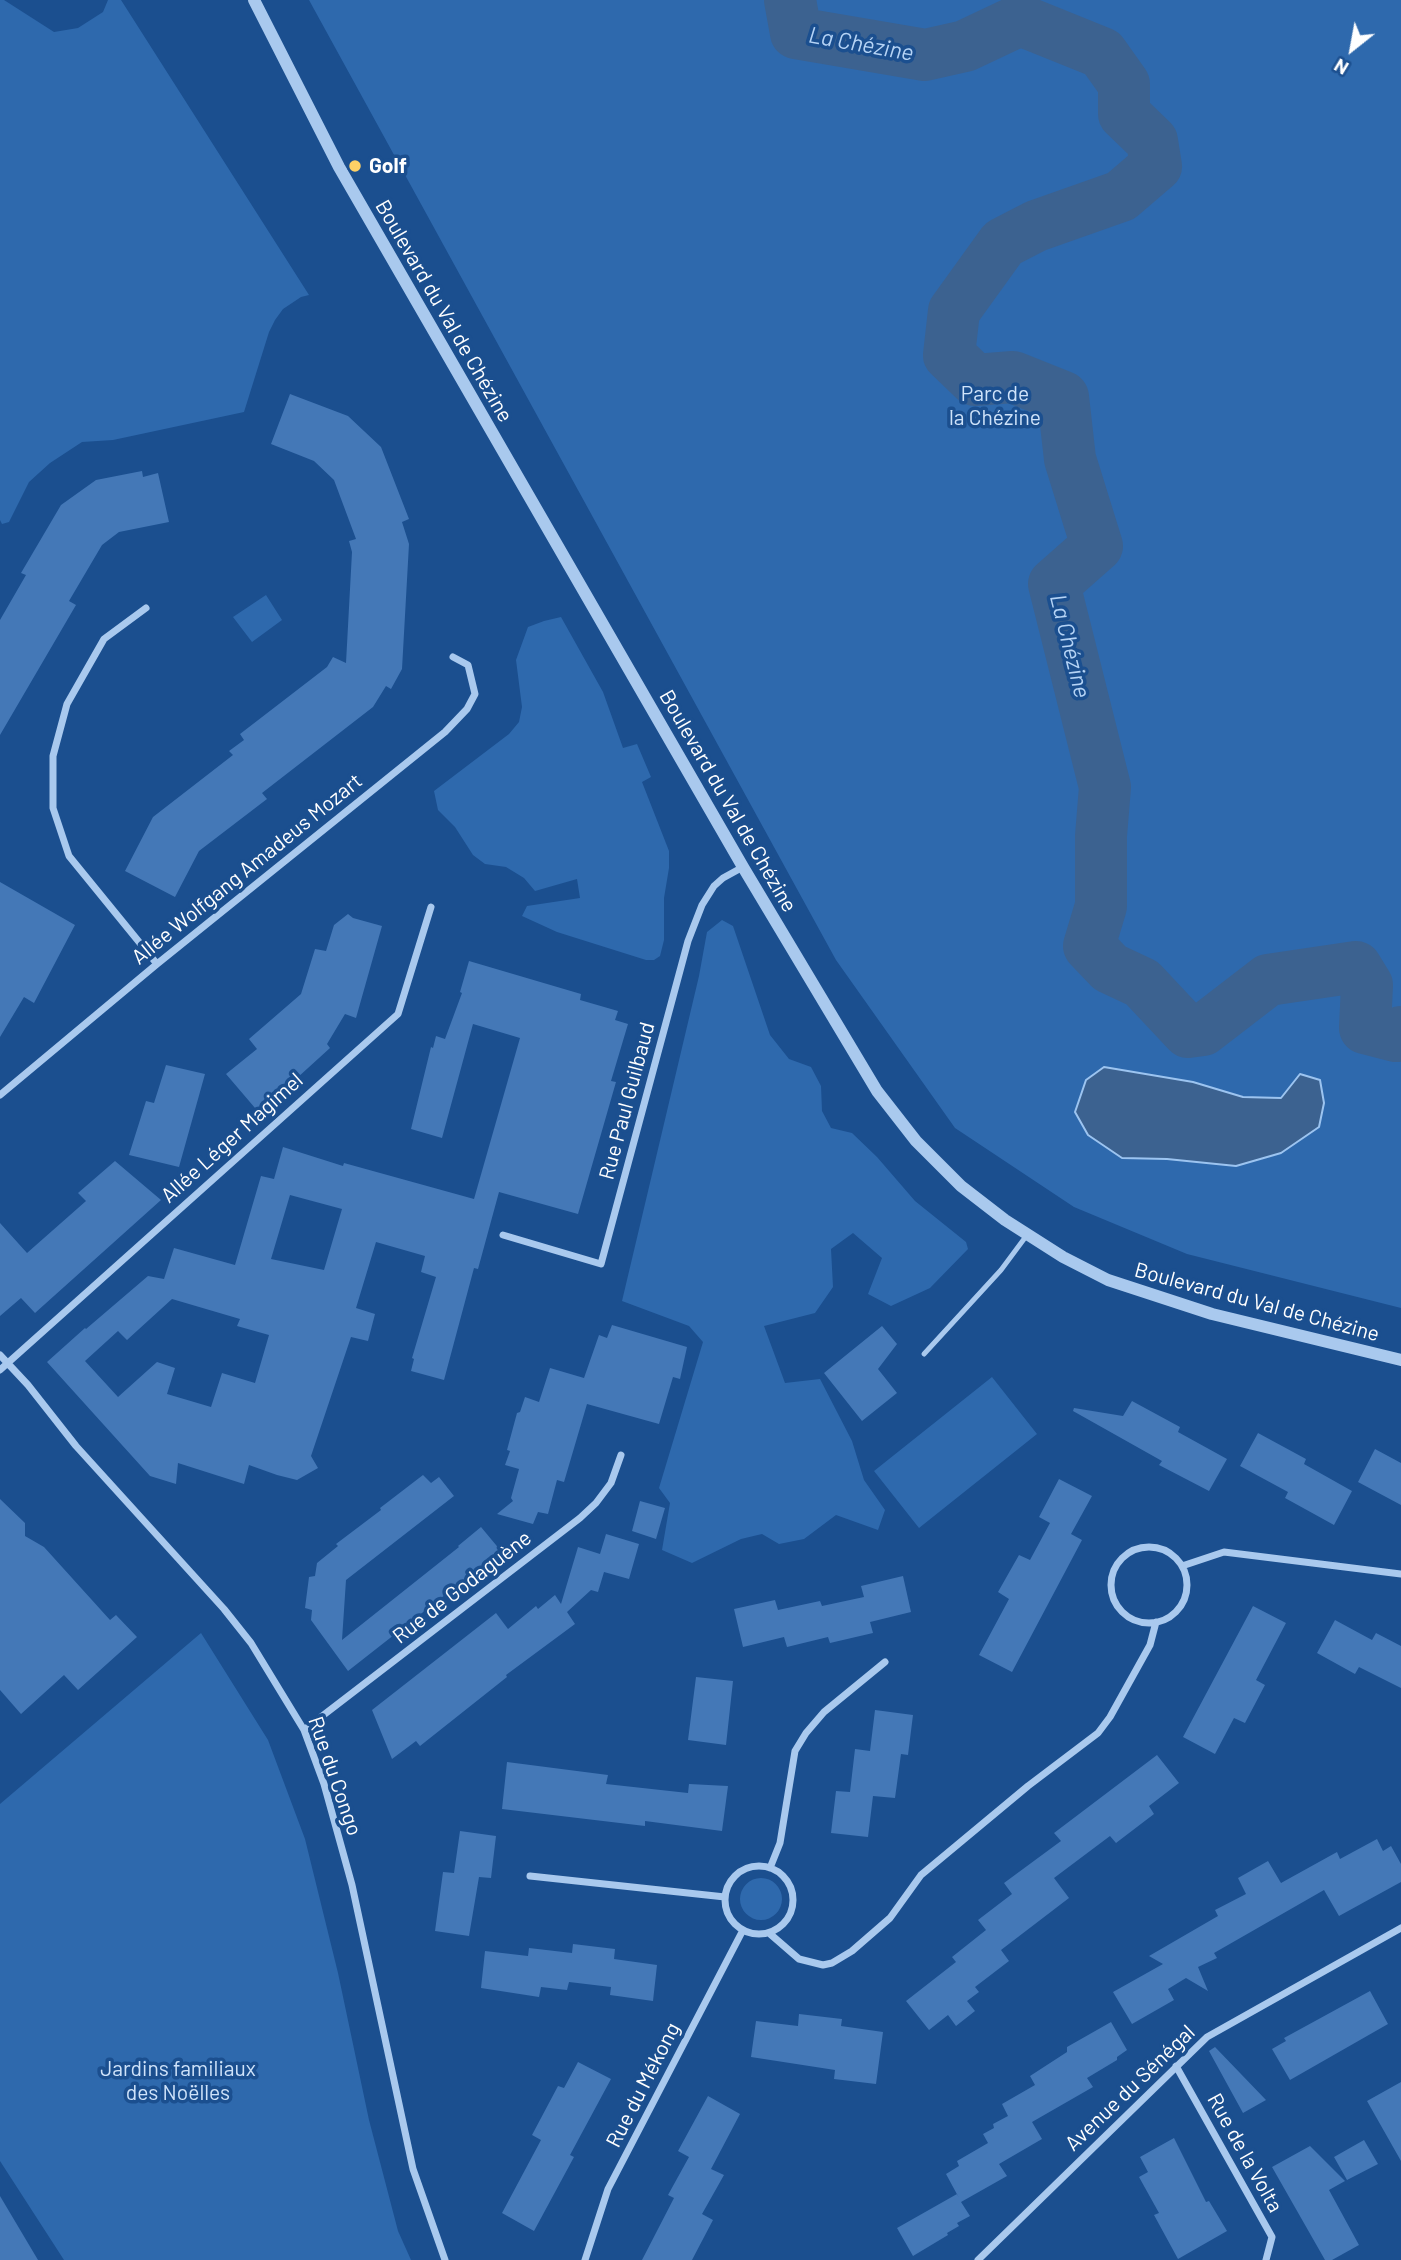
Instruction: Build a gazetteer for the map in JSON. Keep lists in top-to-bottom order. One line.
{"streets":{"street":["Boulevard du Val de Chézine","Allée Wolfgang Amadeus Mozart","Rue Paul Guilbaud","Allée Léger Magimel","Rue de Godaguène","Rue du Congo","Rue du Mékong","Avenue du Sénégal","Rue de la Volta"]},"crossings":[["Boulevard du Val de Chézine","Rue Paul Guilbaud"],["Allée Léger Magimel","Rue du Congo"],["Rue de Godaguène","Rue du Congo"],["Avenue du Sénégal","Rue de la Volta"]],"water":["La Chézine"],"parks":["Parc de la Chézine","Jardins familiaux des Noëlles"],"places":["Golf"],"north":"bottom left"}
